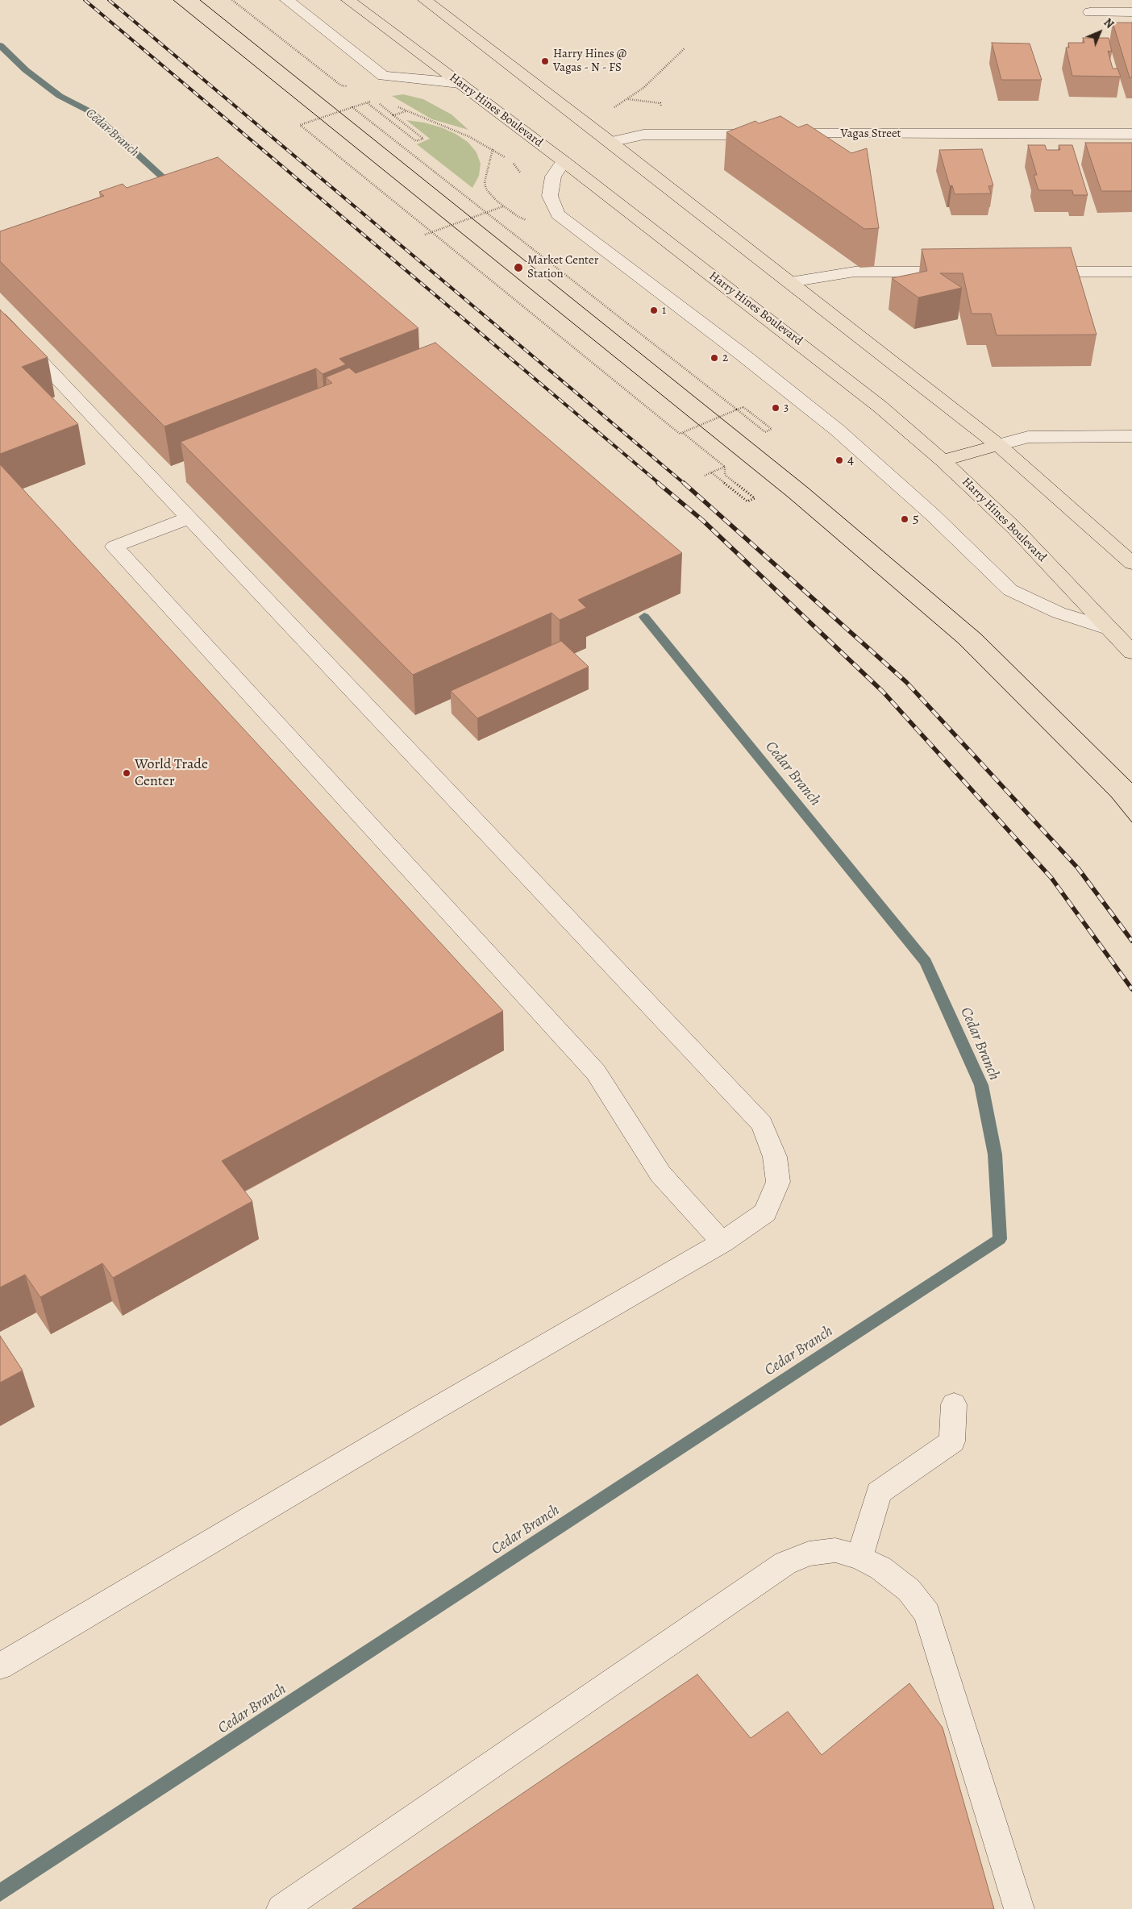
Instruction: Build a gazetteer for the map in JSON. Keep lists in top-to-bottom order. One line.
{"streets":{"main road":["Harry Hines Boulevard"],"street":["Vagas Street"]},"water":["Cedar Branch"],"places":["Harry Hines @ Vagas - N - FS","Market Center Station","1","2","3","4","5","World Trade Center"],"north":"top right"}
